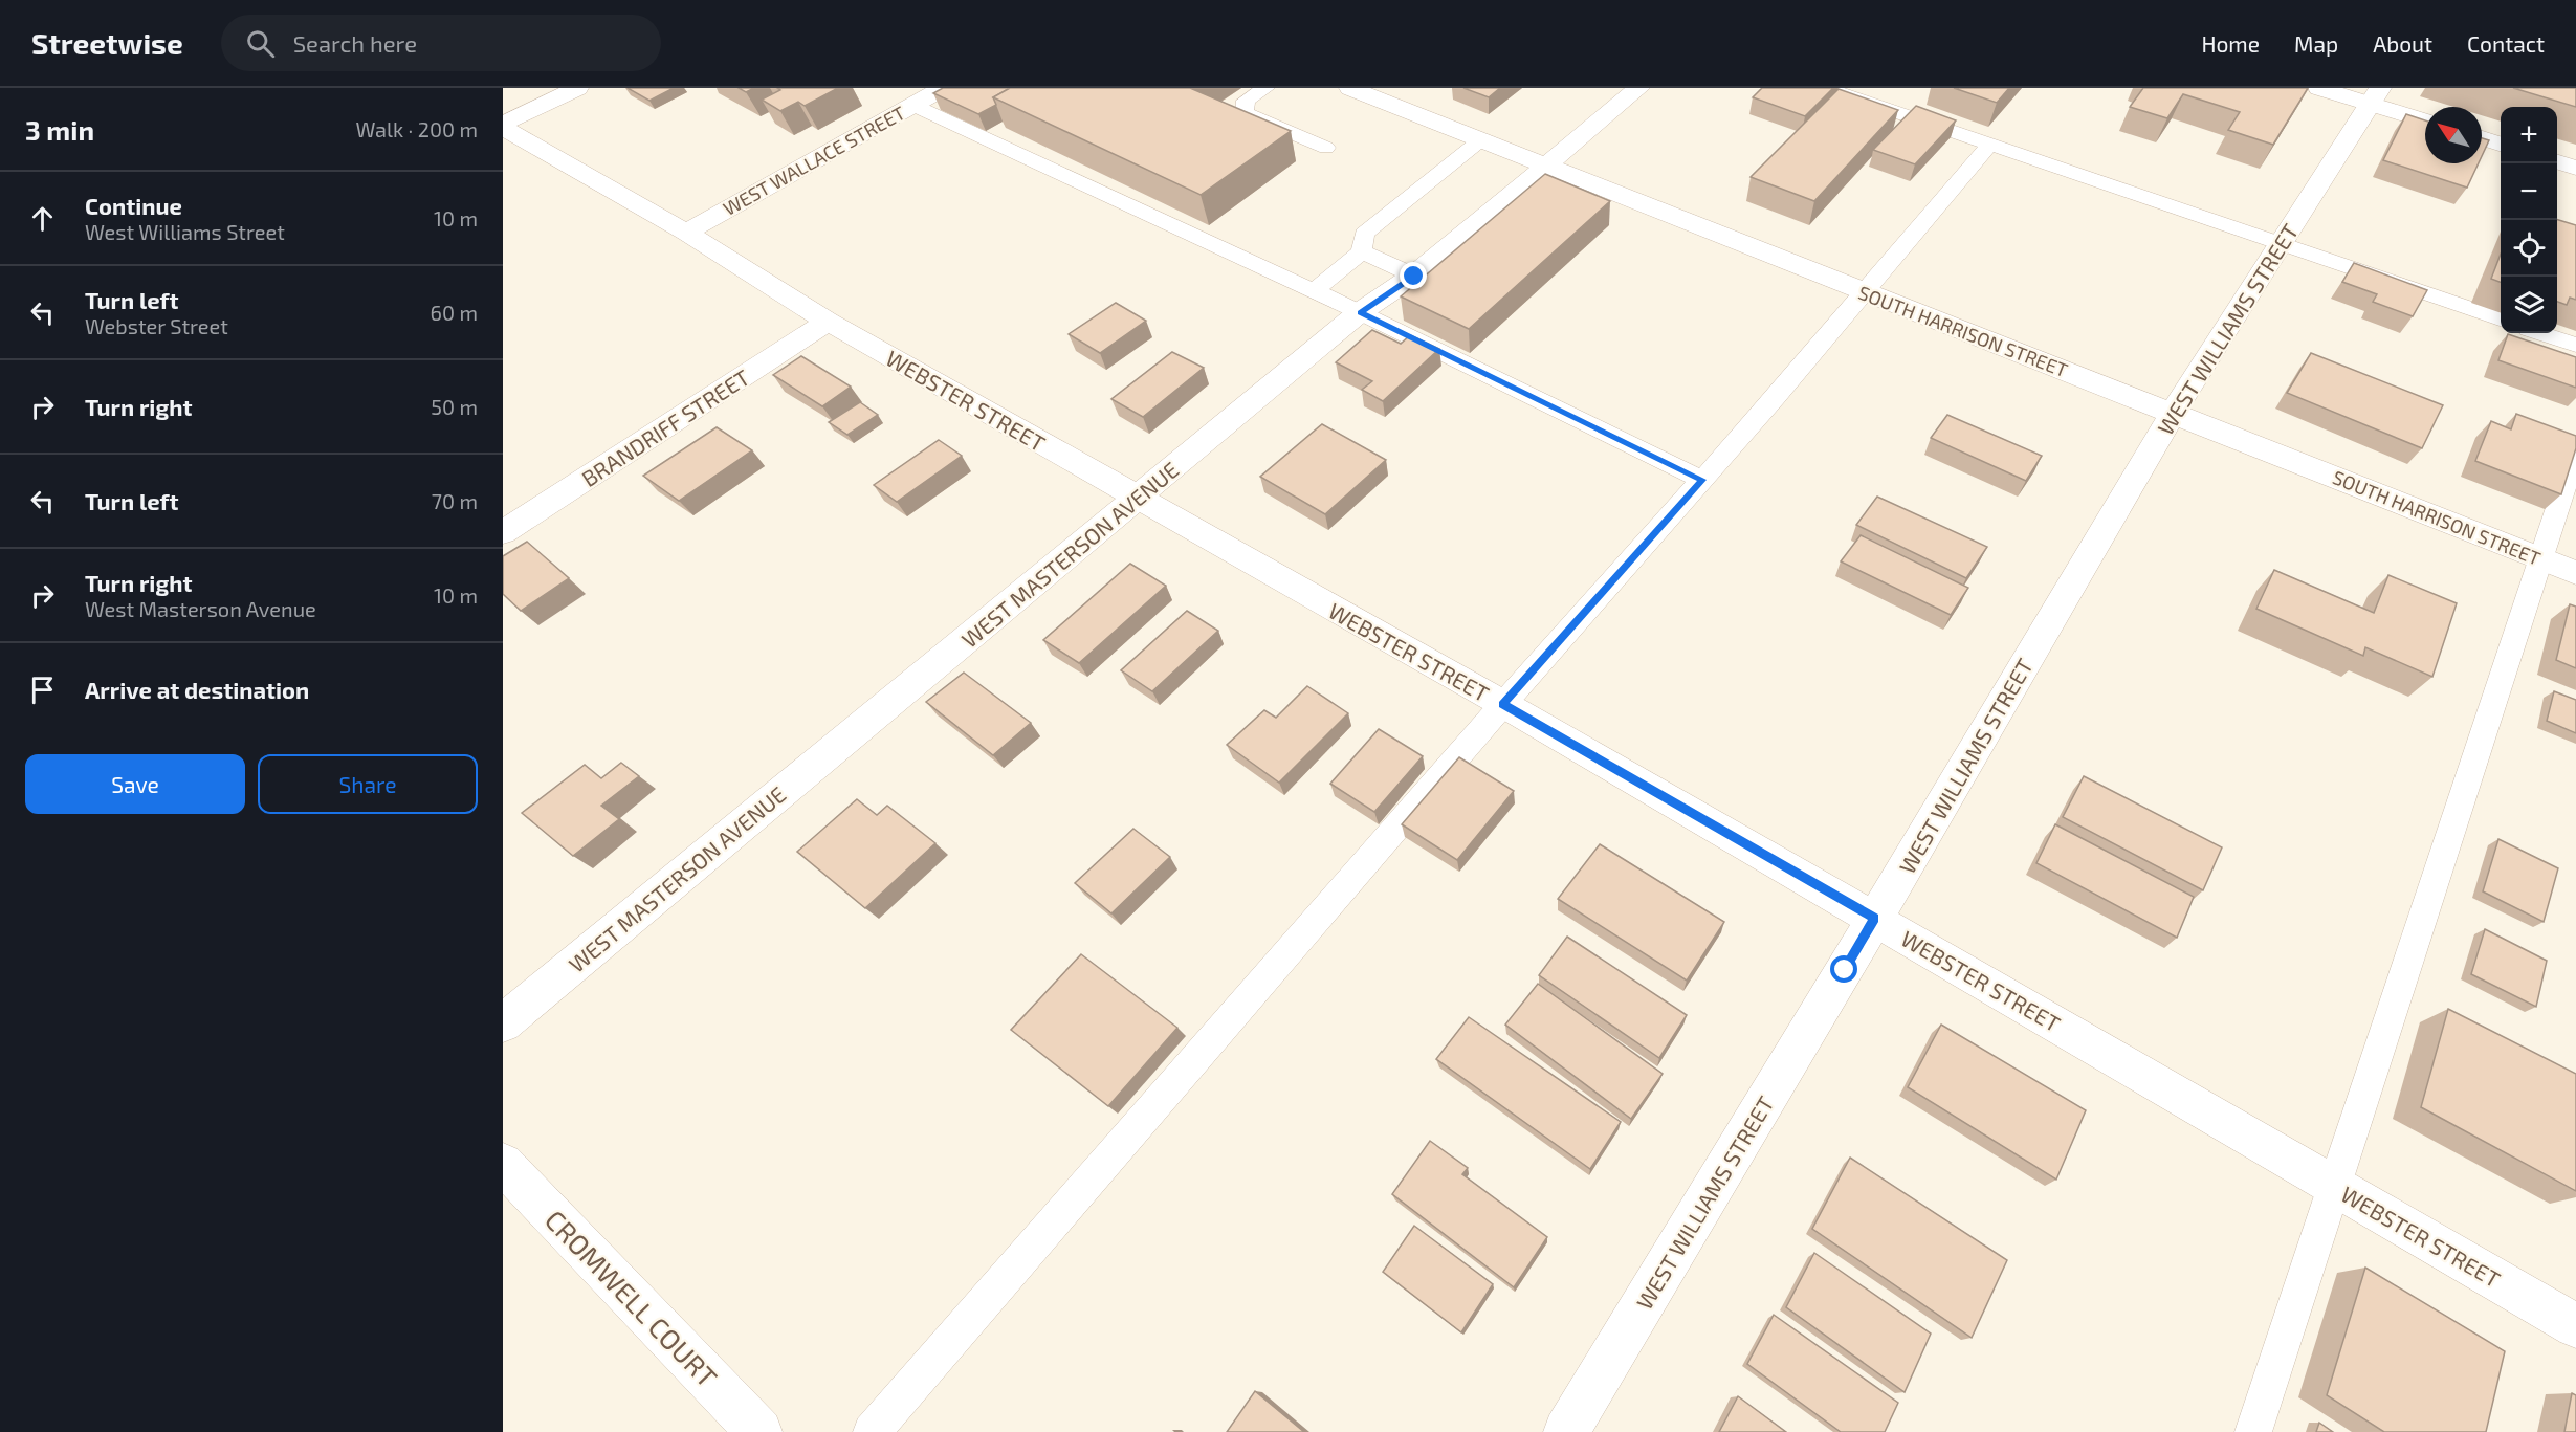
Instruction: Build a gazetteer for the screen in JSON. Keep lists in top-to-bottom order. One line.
{"streets":{"street":["WEST WALLACE STREET","WEST WILLIAMS STREET","SOUTH HARRISON STREET","WEBSTER STREET","BRANDRIFF STREET","WEST MASTERSON AVENUE","CROMWELL COURT"]},"crossings":[["WEST WALLACE STREET","WEBSTER STREET"],["WEST WILLIAMS STREET","SOUTH HARRISON STREET"],["WEST WILLIAMS STREET","WEBSTER STREET"],["SOUTH HARRISON STREET","WEST MASTERSON AVENUE"],["WEBSTER STREET","BRANDRIFF STREET"],["WEBSTER STREET","WEST MASTERSON AVENUE"]],"north":"top left","page":{"header":"Streetwise","search":"Search here","nav":["Home","Map","About","Contact"],"heading":["3 min","Walk · 200 m"],"map_buttons":["+","−"],"list":[["Continue","West Williams Street","10 m"],["Turn left","Webster Street","60 m"],["Turn right","50 m"],["Turn left","70 m"],["Turn right","West Masterson Avenue","10 m"],"Arrive at destination"],"buttons":["Save","Share"]}}
